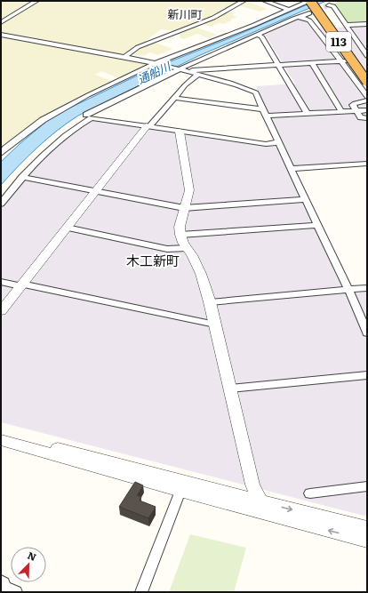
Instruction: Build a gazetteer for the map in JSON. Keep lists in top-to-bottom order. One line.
{"streets":{"highway":["113"]},"districts":["新川町","木工新町"],"water":["通船川"],"north":"top right"}
